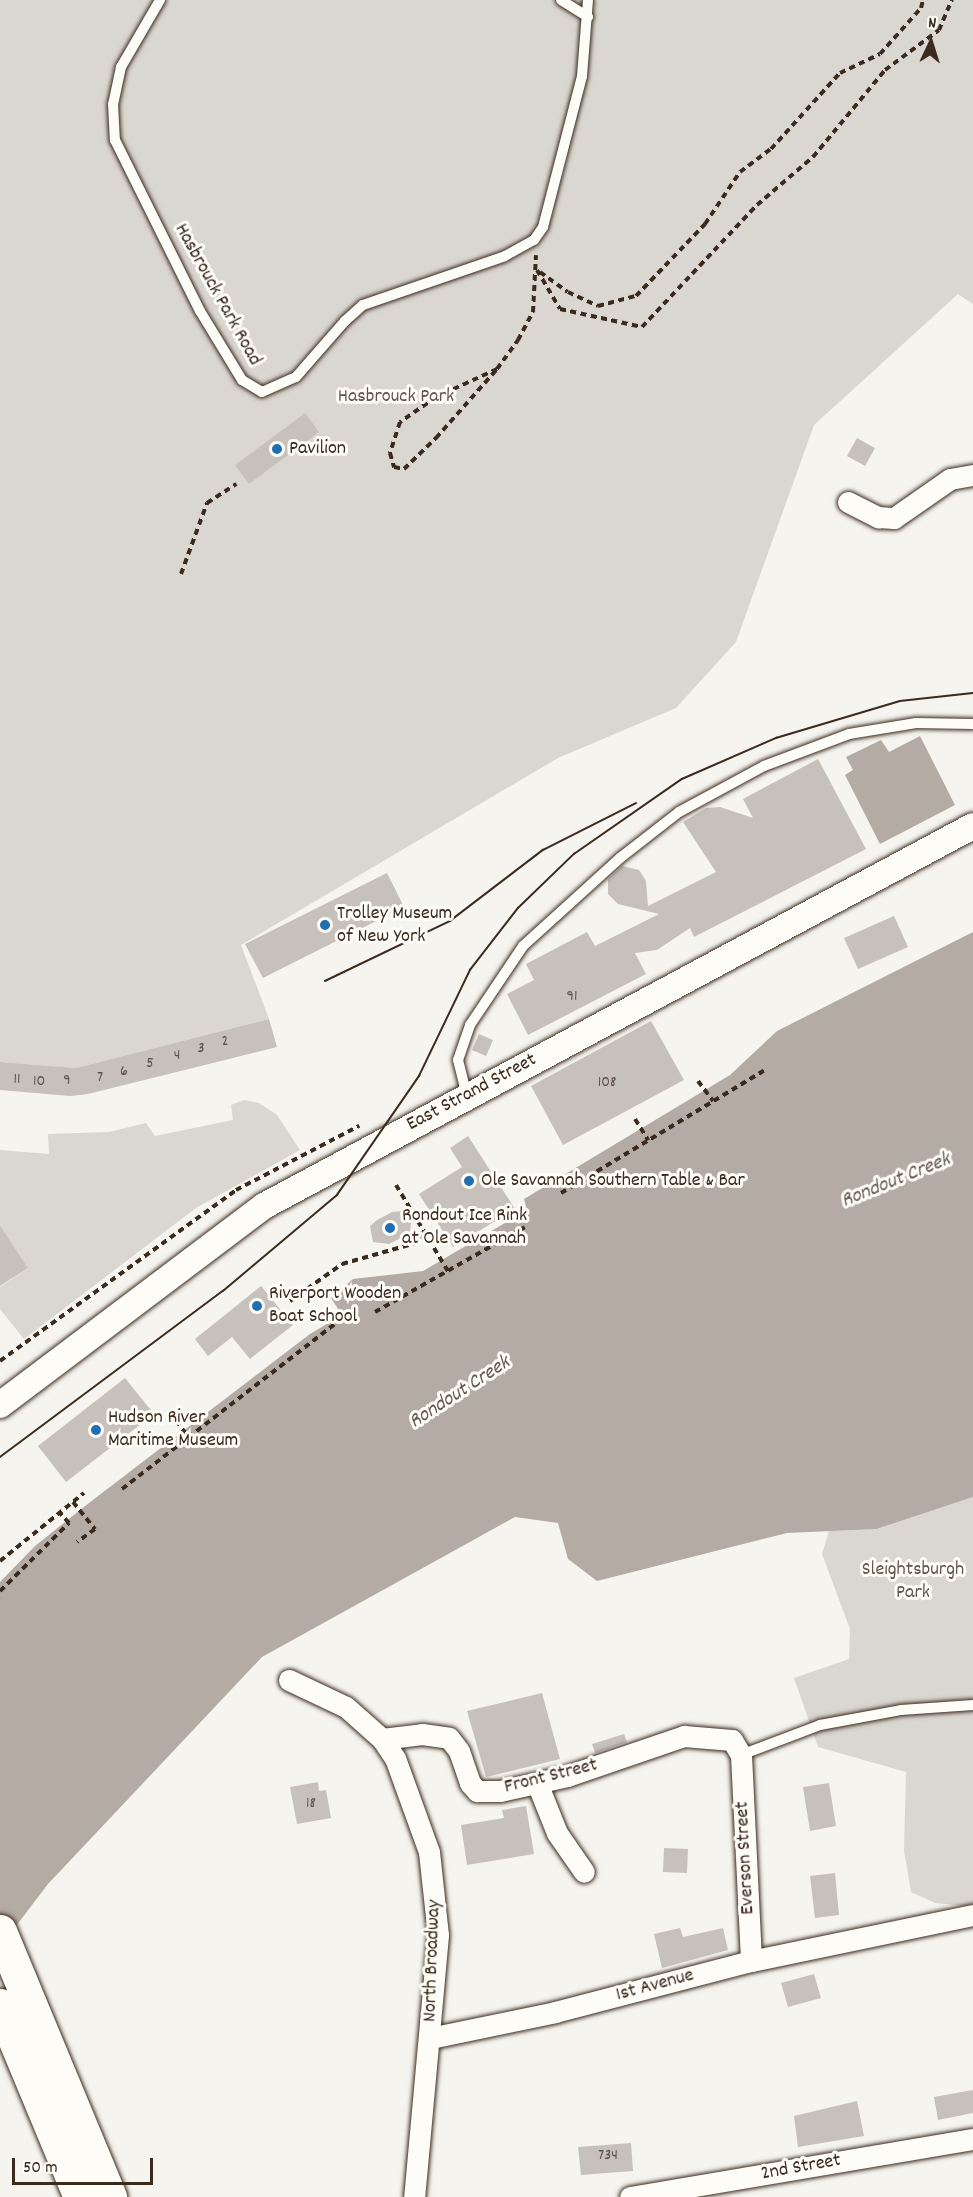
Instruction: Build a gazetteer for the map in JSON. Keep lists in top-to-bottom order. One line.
{"streets":{"street":["East Strand Street","Front Street","Everson Street","North Broadway","1st Avenue","2nd Street"],"lane":["Hasbrouck Park Road"]},"crossings":[["Front Street","Everson Street"],["Front Street","North Broadway"],["Everson Street","1st Avenue"],["North Broadway","1st Avenue"]],"water":["Rondout Creek"],"parks":["Hasbrouck Park","Sleightsburgh Park"],"places":["Pavilion","Trolley Museum of New York","Ole Savannah Southern Table & Bar","Rondout Ice Rink at Ole Savannah","Riverport Wooden Boat School","Hudson River Maritime Museum"],"house_numbers":["91","2","3","4","5","6","7","11","9","10","108","18","734"],"scale_bar":"50 m","north":"top"}
